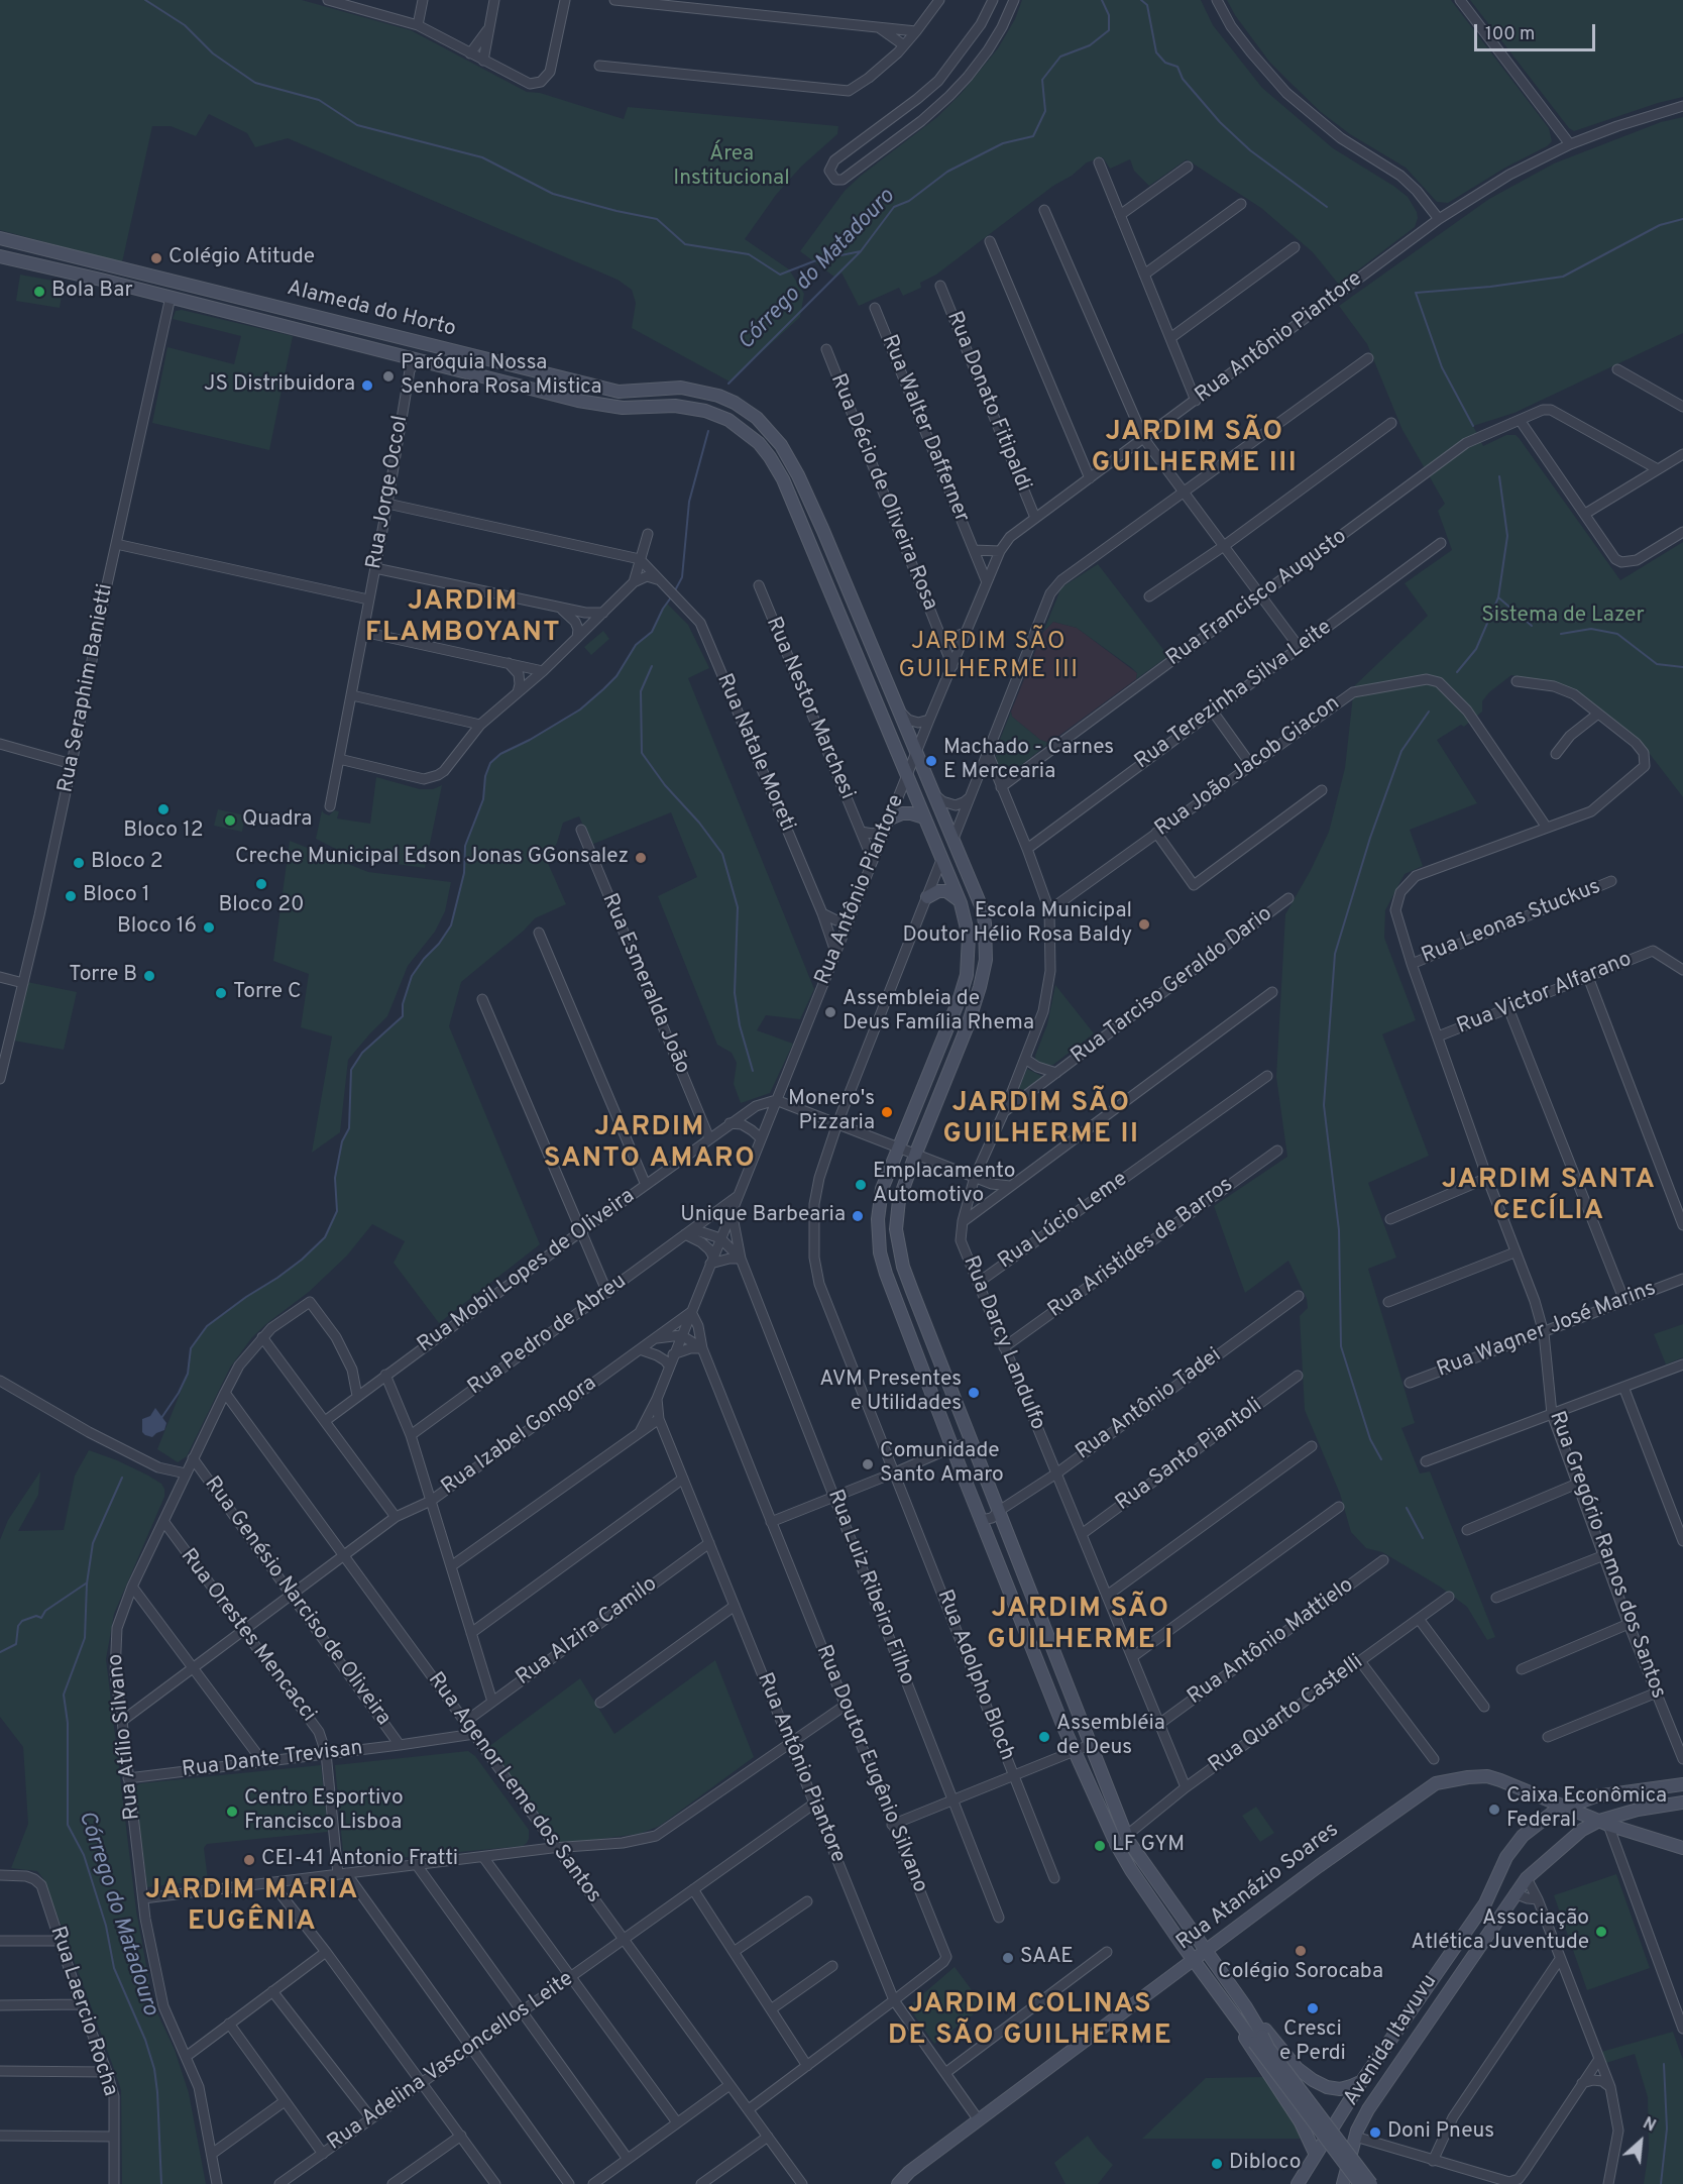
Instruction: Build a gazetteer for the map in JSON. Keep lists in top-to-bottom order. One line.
{"streets":{"main road":["Alameda do Horto","Rua Atanázio Soares","Avenida Itavuvu"],"street":["Rua Antônio Piantore","Rua Donato Fitipaldi","Rua Walter Dafferner","Rua Jorge Occol","Rua Décio de Oliveira Rosa","Rua Francisco Augusto","Rua Seraphim Banietti","Rua Terezinha Silva Leite","Rua Nestor Marchesi","Rua Natale Moreti","Rua João Jacob Giacon","Rua Leonas Stuckus","Rua Esmeralda João","Rua Tarciso Geraldo Dario","Rua Victor Alfarano","Rua Lúcio Leme","Rua Aristides de Barros","Rua Mobil Lopes de Oliveira","Rua Wagner José Marins","Rua Pedro de Abreu","Rua Darcy Landulfo","Rua Antônio Tadei","Rua Izabel Gongora","Rua Santo Piantoli","Rua Gregório Ramos dos Santos","Rua Luiz Ribeiro Filho","Rua Genésio Narciso de Oliveira","Rua Alzira Camilo","Rua Orestes Mencacci","Rua Antônio Mattielo","Rua Adolpho Bloch","Rua Quarto Castelli","Rua Atílio Silvano","Rua Dante Trevisan","Rua Doutor Eugênio Silvano","Rua Agenor Leme dos Santos","Rua Laercio Rocha","Rua Adelina Vasconcellos Leite"]},"crossings":[["Alameda do Horto","Rua Antônio Piantore"],["Alameda do Horto","Rua Jorge Occol"],["Alameda do Horto","Rua Seraphim Banietti"],["Alameda do Horto","Rua Antônio Tadei"],["Alameda do Horto","Rua Adolpho Bloch"],["Alameda do Horto","Rua Quarto Castelli"],["Rua Antônio Piantore","Rua Donato Fitipaldi"],["Rua Antônio Piantore","Rua Walter Dafferner"],["Rua Antônio Piantore","Rua Décio de Oliveira Rosa"],["Rua Antônio Piantore","Rua Nestor Marchesi"],["Rua Antônio Piantore","Rua Natale Moreti"],["Rua Antônio Piantore","Rua Mobil Lopes de Oliveira"],["Rua Antônio Piantore","Rua Pedro de Abreu"],["Rua Antônio Piantore","Rua Izabel Gongora"],["Rua Antônio Piantore","Rua Luiz Ribeiro Filho"],["Rua Antônio Piantore","Rua Alzira Camilo"],["Rua Antônio Piantore","Rua Doutor Eugênio Silvano"],["Rua Antônio Piantore","Rua Atanázio Soares"],["Rua Antônio Piantore","Rua Adelina Vasconcellos Leite"],["Rua Francisco Augusto","Rua Darcy Landulfo"],["Rua Terezinha Silva Leite","Rua Darcy Landulfo"],["Rua João Jacob Giacon","Rua Darcy Landulfo"],["Rua João Jacob Giacon","Rua Gregório Ramos dos Santos"],["Rua Leonas Stuckus","Rua Gregório Ramos dos Santos"],["Rua Esmeralda João","Rua Mobil Lopes de Oliveira"],["Rua Tarciso Geraldo Dario","Rua Darcy Landulfo"],["Rua Victor Alfarano","Rua Gregório Ramos dos Santos"],["Rua Lúcio Leme","Rua Darcy Landulfo"],["Rua Aristides de Barros","Rua Darcy Landulfo"],["Rua Mobil Lopes de Oliveira","Rua Atílio Silvano"],["Rua Wagner José Marins","Rua Gregório Ramos dos Santos"],["Rua Darcy Landulfo","Rua Antônio Tadei"],["Rua Darcy Landulfo","Rua Santo Piantoli"],["Rua Darcy Landulfo","Rua Antônio Mattielo"],["Rua Darcy Landulfo","Rua Quarto Castelli"],["Rua Izabel Gongora","Rua Genésio Narciso de Oliveira"],["Rua Izabel Gongora","Rua Orestes Mencacci"],["Rua Izabel Gongora","Rua Atílio Silvano"],["Rua Izabel Gongora","Rua Doutor Eugênio Silvano"],["Rua Izabel Gongora","Rua Agenor Leme dos Santos"],["Rua Genésio Narciso de Oliveira","Rua Atílio Silvano"],["Rua Genésio Narciso de Oliveira","Rua Dante Trevisan"],["Rua Alzira Camilo","Rua Agenor Leme dos Santos"],["Rua Orestes Mencacci","Rua Atílio Silvano"],["Rua Orestes Mencacci","Rua Dante Trevisan"],["Rua Atílio Silvano","Rua Dante Trevisan"],["Rua Atílio Silvano","Rua Agenor Leme dos Santos"],["Rua Dante Trevisan","Rua Agenor Leme dos Santos"],["Rua Doutor Eugênio Silvano","Rua Agenor Leme dos Santos"],["Rua Agenor Leme dos Santos","Rua Adelina Vasconcellos Leite"],["Rua Atanázio Soares","Avenida Itavuvu"]],"districts":["JARDIM SÃO GUILHERME III","JARDIM FLAMBOYANT","JARDIM SÃO GUILHERME III","JARDIM SÃO GUILHERME II","JARDIM SANTO AMARO","JARDIM SANTA CECÍLIA","JARDIM SÃO GUILHERME I","JARDIM MARIA EUGÊNIA","JARDIM COLINAS DE SÃO GUILHERME"],"water":["Córrego do Matadouro"],"parks":["Área Institucional","Sistema de Lazer"],"places":["Colégio Atitude","Bola Bar","Paróquia Nossa Senhora Rosa Mistica","JS Distribuidora","Machado - Carnes E Mercearia","Bloco 12","Quadra","Creche Municipal Edson Jonas GGonsalez","Bloco 2","Bloco 20","Bloco 1","Escola Municipal Doutor Hélio Rosa Baldy","Bloco 16","Torre B","Torre C","Assembleia de Deus Família Rhema","Monero's Pizzaria","Emplacamento Automotivo","Unique Barbearia","AVM Presentes e Utilidades","Comunidade Santo Amaro","Assembléia de Deus","Caixa Econômica Federal","Centro Esportivo Francisco Lisboa","LF GYM","CEI-41 Antonio Fratti","Associação Atlética Juventude","Colégio Sorocaba","SAAE","Cresci e Perdi","Doni Pneus","Dibloco"],"scale_bar":"100 m","north":"top right"}
